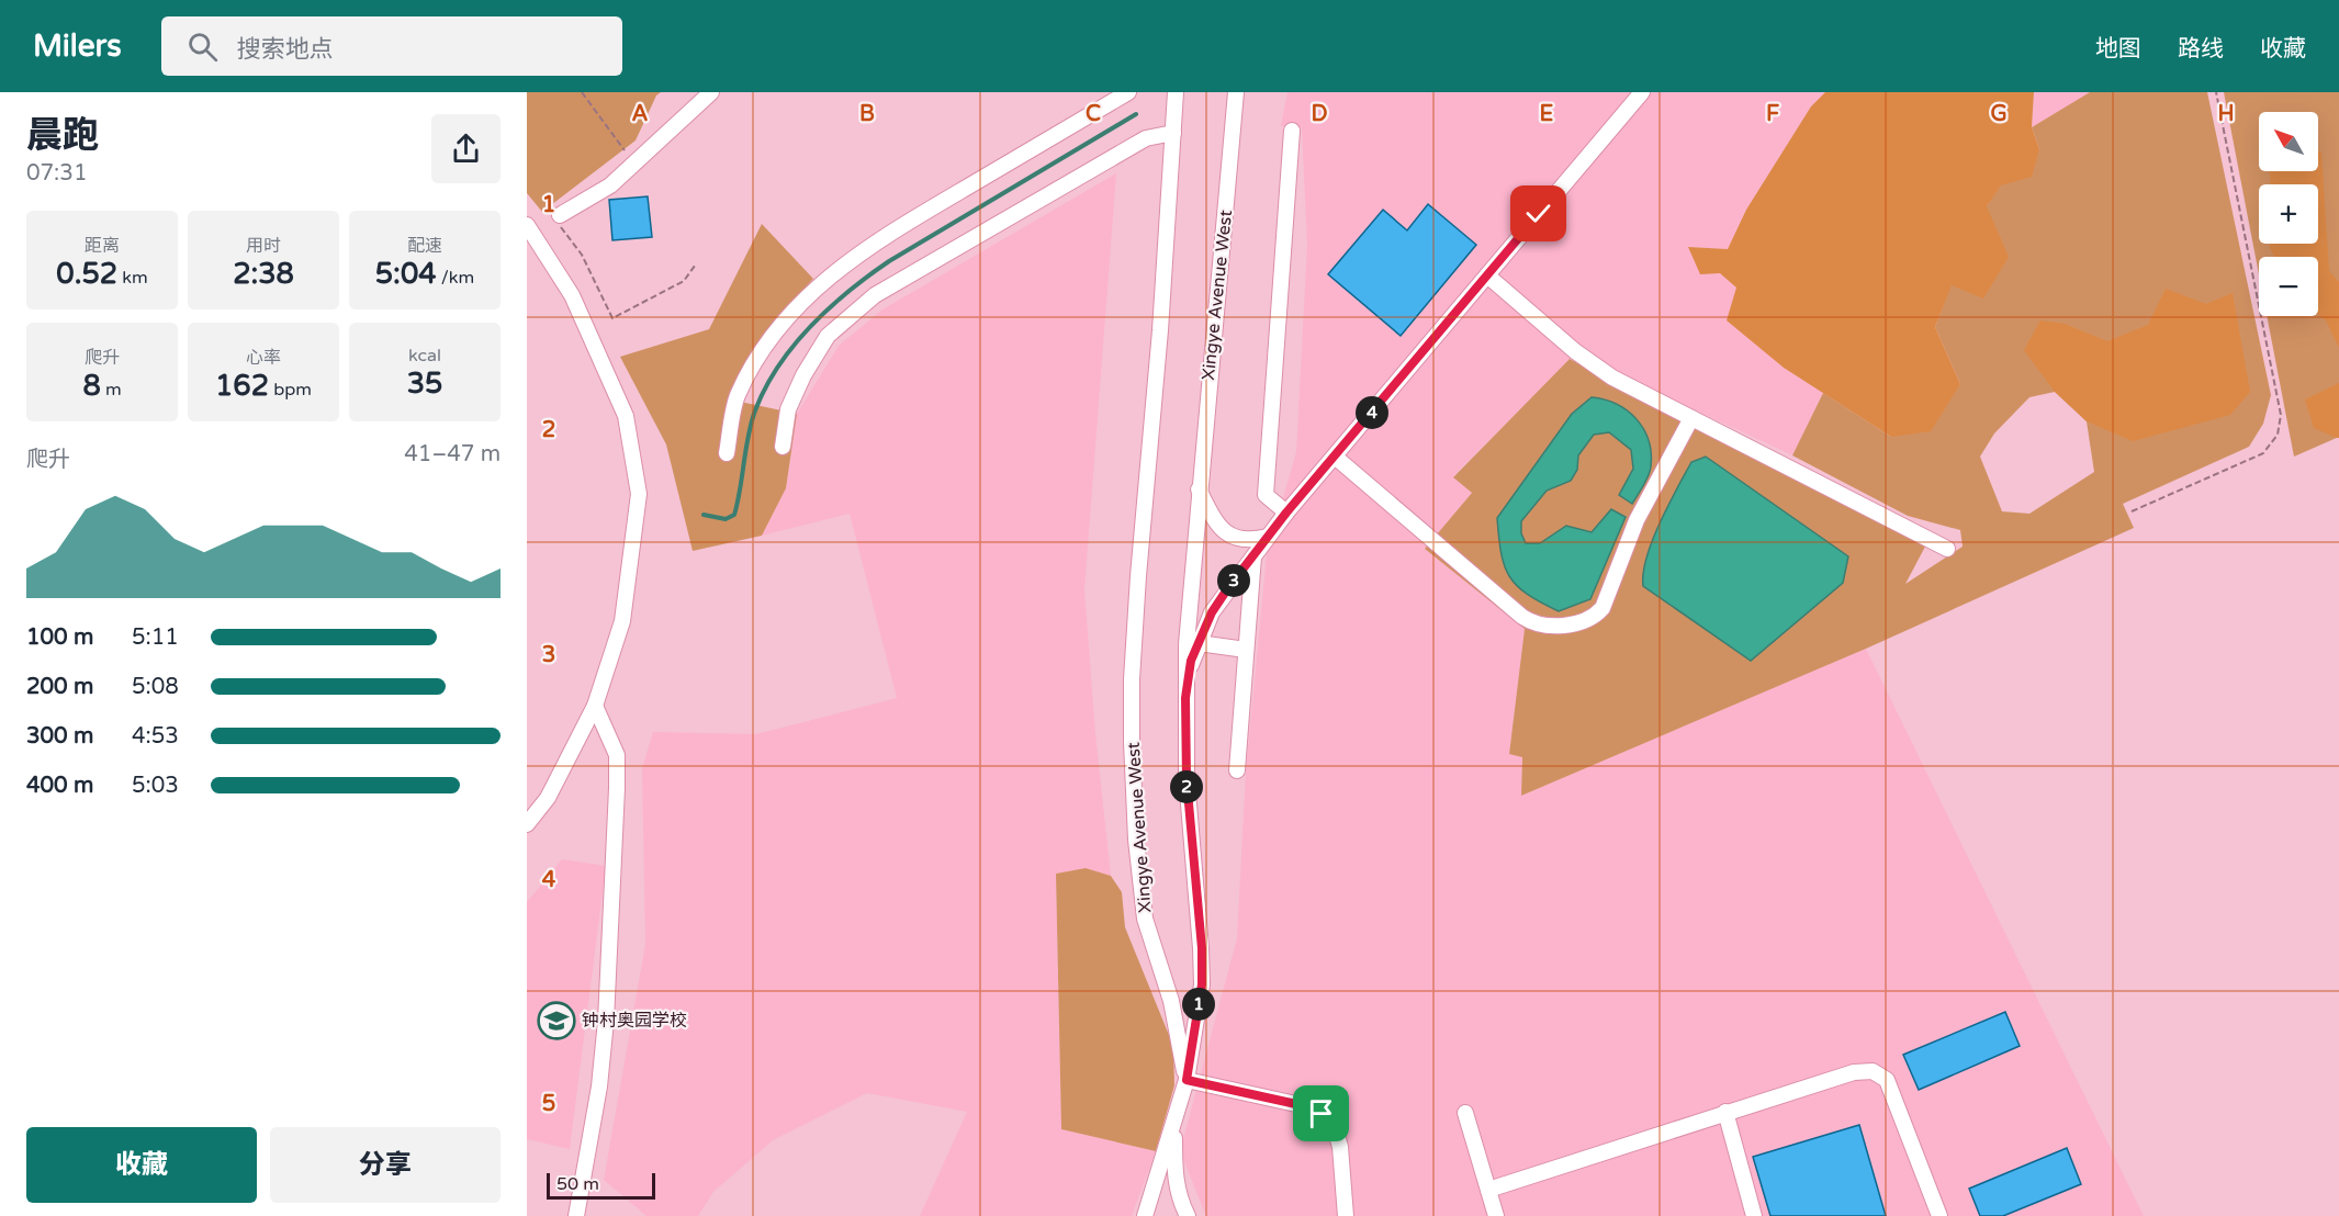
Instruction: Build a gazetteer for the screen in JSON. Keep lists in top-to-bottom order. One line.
{"streets":{"street":["Xingye Avenue West"]},"places":{"school or university":["钟村奥园学校"]},"scale_bar":"50 m","north":"top left","page":{"header":"Milers","search":"搜索地点","nav":["地图","路线","收藏"],"heading":["晨跑","07:31"],"map_buttons":["+","−"],"stats":[["距离","0.52 km"],["用时","2:38"],["配速","5:04 /km"],["爬升","8 m"],["心率","162 bpm"],["kcal","35"]],"pins":["4","3","2","1"],"chart":["爬升","41–47 m"],"list":[{"name":"100 m","note":"5:11"},{"name":"200 m","note":"5:08"},{"name":"300 m","note":"4:53"},{"name":"400 m","note":"5:03"}],"buttons":["收藏","分享"],"scale":"50 m"},"grid":{"columns":["A","B","C","D","E","F","G","H"],"rows":["1","2","3","4","5"]}}
